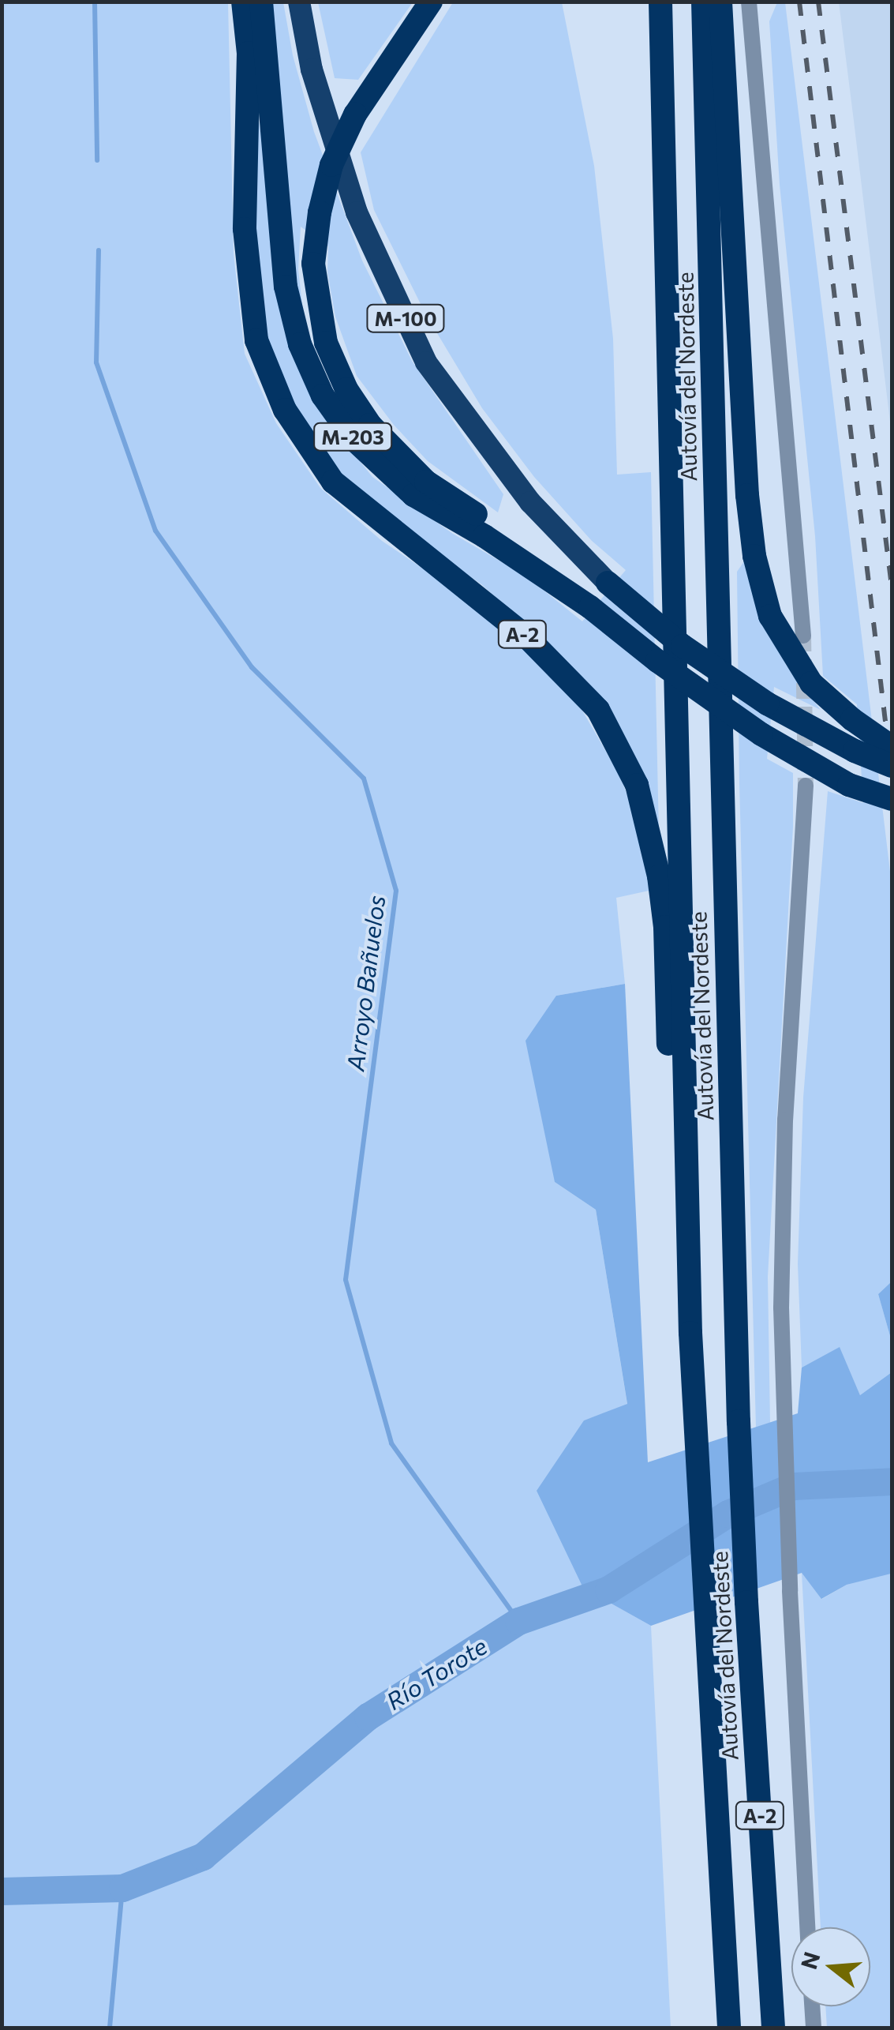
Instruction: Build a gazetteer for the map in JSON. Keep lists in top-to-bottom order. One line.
{"streets":{"highway":["M-100","Autovía del Nordeste","M-203","A-2"]},"crossings":[["Autovía del Nordeste","A-2"]],"water":["Arroyo Bañuelos","Río Torote"],"north":"left"}
